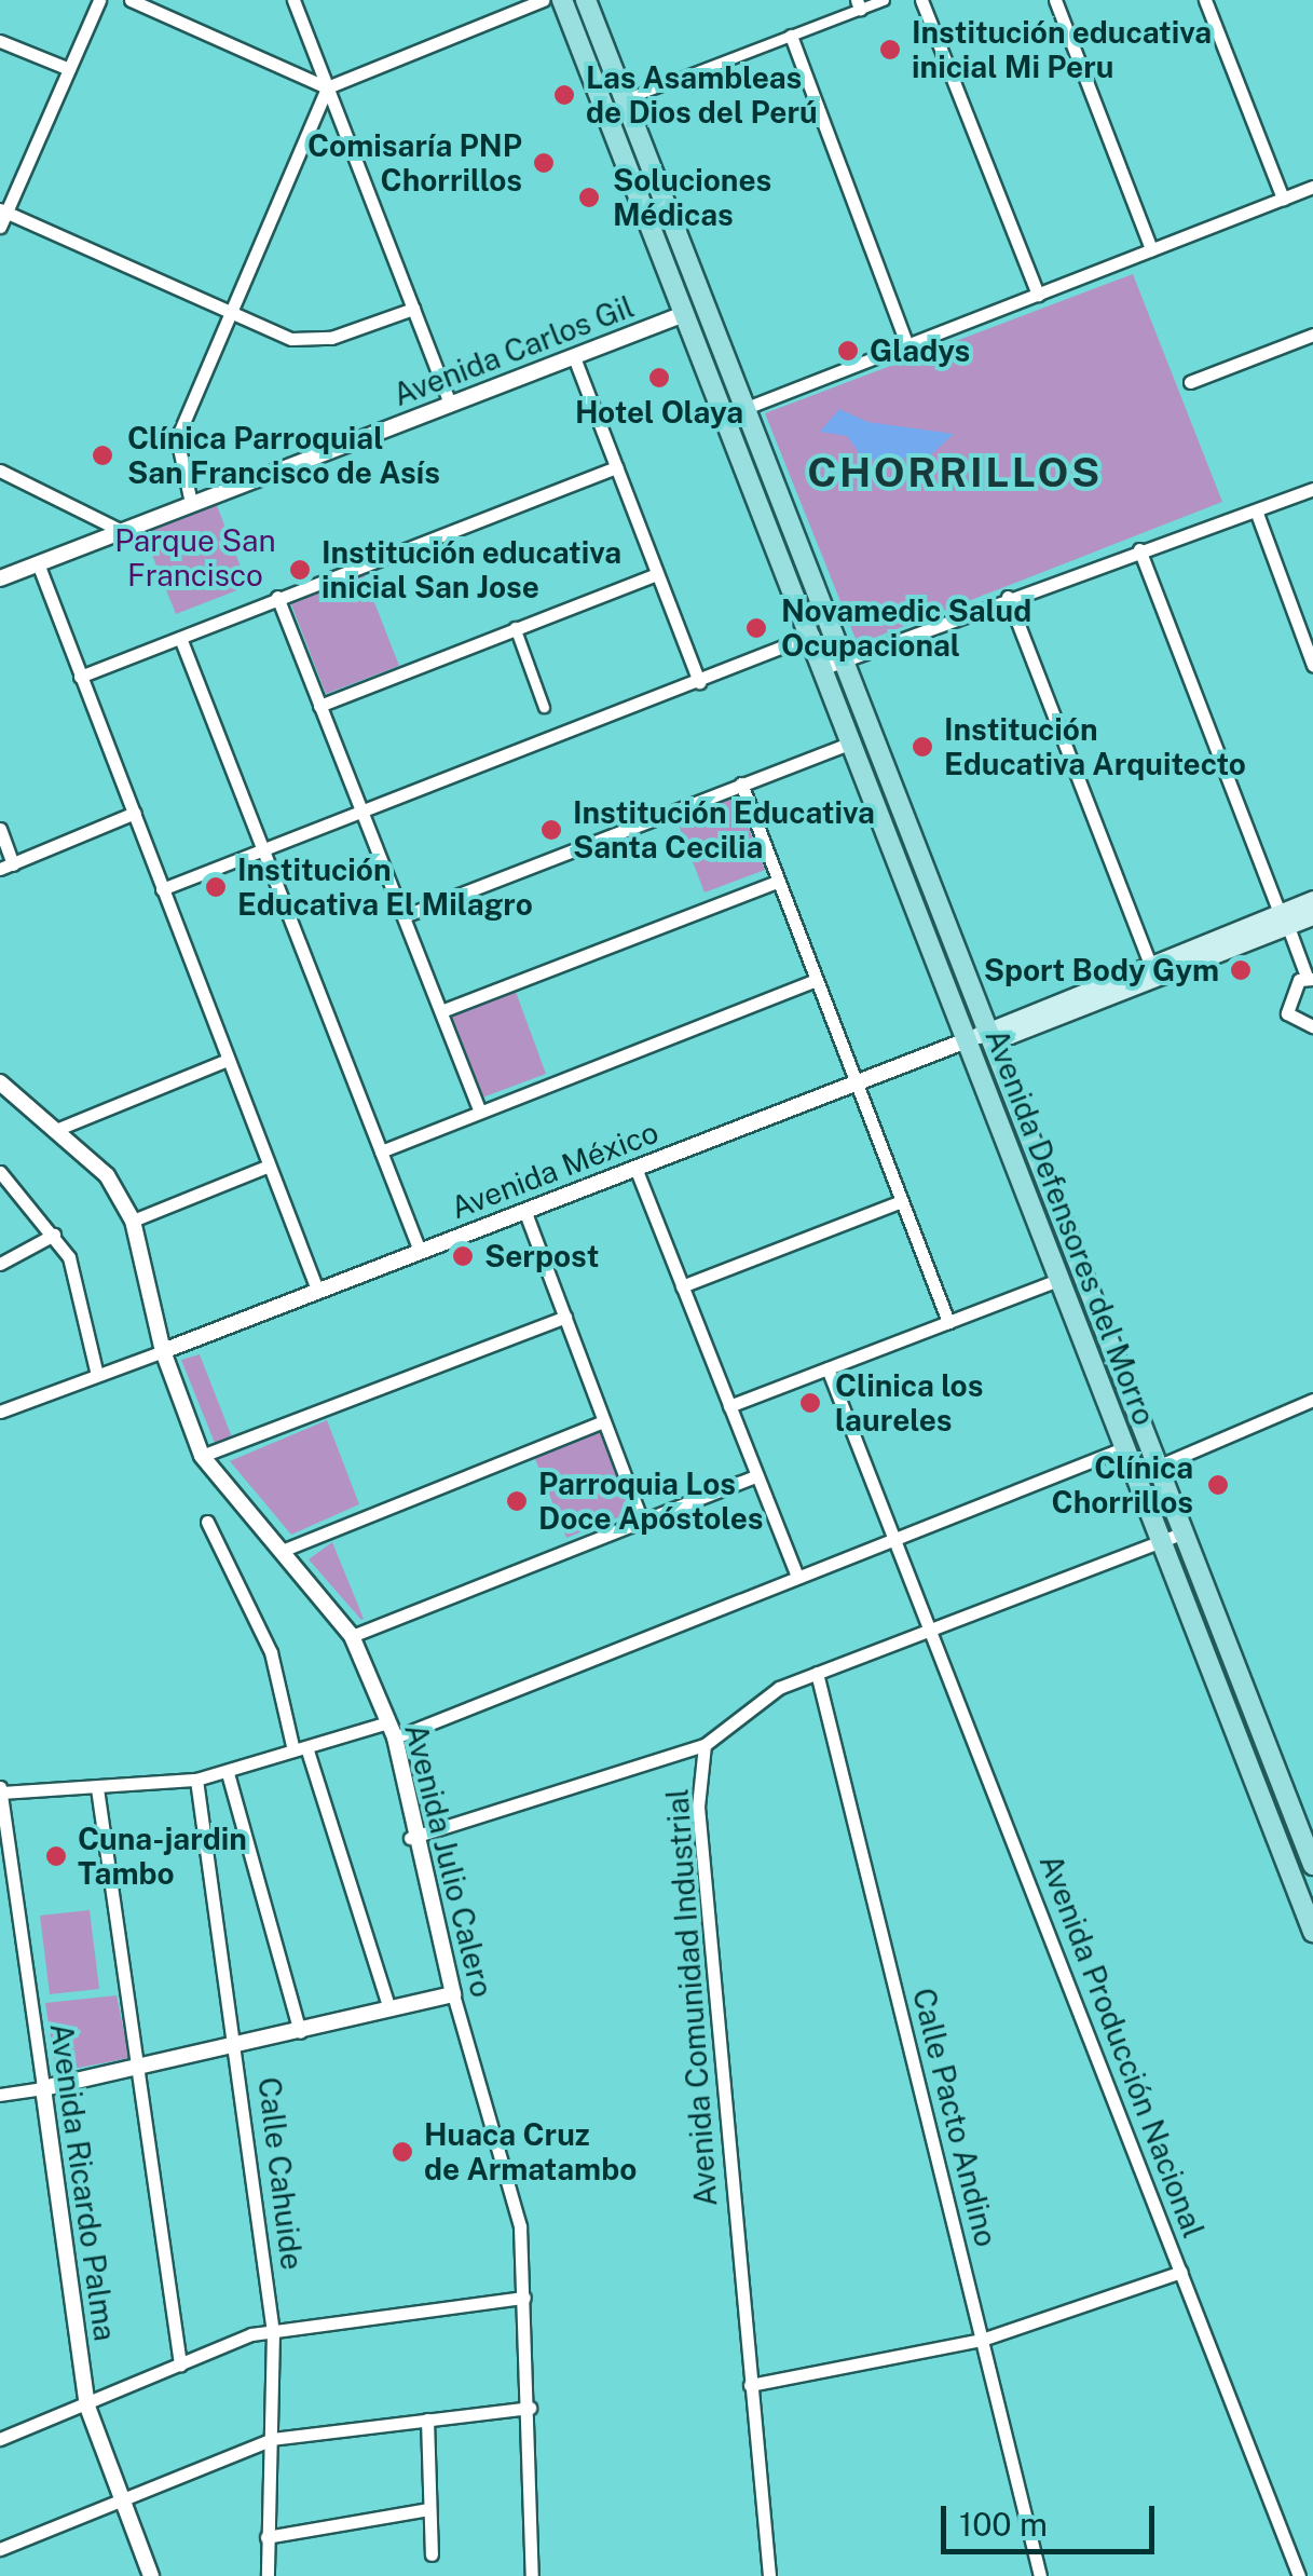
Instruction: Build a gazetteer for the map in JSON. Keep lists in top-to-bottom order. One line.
{"streets":{"main road":["Avenida Defensores del Morro"],"street":["Avenida Carlos Gil","Avenida México","Avenida Julio Calero","Avenida Comunidad Industrial","Avenida Producción Nacional","Calle Pacto Andino","Calle Cahuide","Avenida Ricardo Palma"]},"crossings":[["Avenida Carlos Gil","Avenida Defensores del Morro"],["Avenida México","Avenida Defensores del Morro"],["Avenida México","Avenida Julio Calero"],["Avenida Defensores del Morro","Avenida Comunidad Industrial"],["Avenida Comunidad Industrial","Avenida Producción Nacional"],["Avenida Comunidad Industrial","Calle Pacto Andino"]],"districts":["CHORRILLOS"],"parks":["Parque San Francisco"],"places":["Institución educativa inicial Mi Peru","Las Asambleas de Dios del Perú","Comisaría PNP Chorrillos","Soluciones Médicas","Gladys","Hotel Olaya","Clínica Parroquial San Francisco de Asís","Institución educativa inicial San Jose","Novamedic Salud Ocupacional","Institución Educativa Arquitecto","Institución Educativa Santa Cecilia","Institución Educativa El Milagro","Sport Body Gym","Serpost","Clinica los laureles","Clínica Chorrillos","Parroquia Los Doce Apóstoles","Cuna-jardin Tambo","Huaca Cruz de Armatambo"],"scale_bar":"100 m"}
